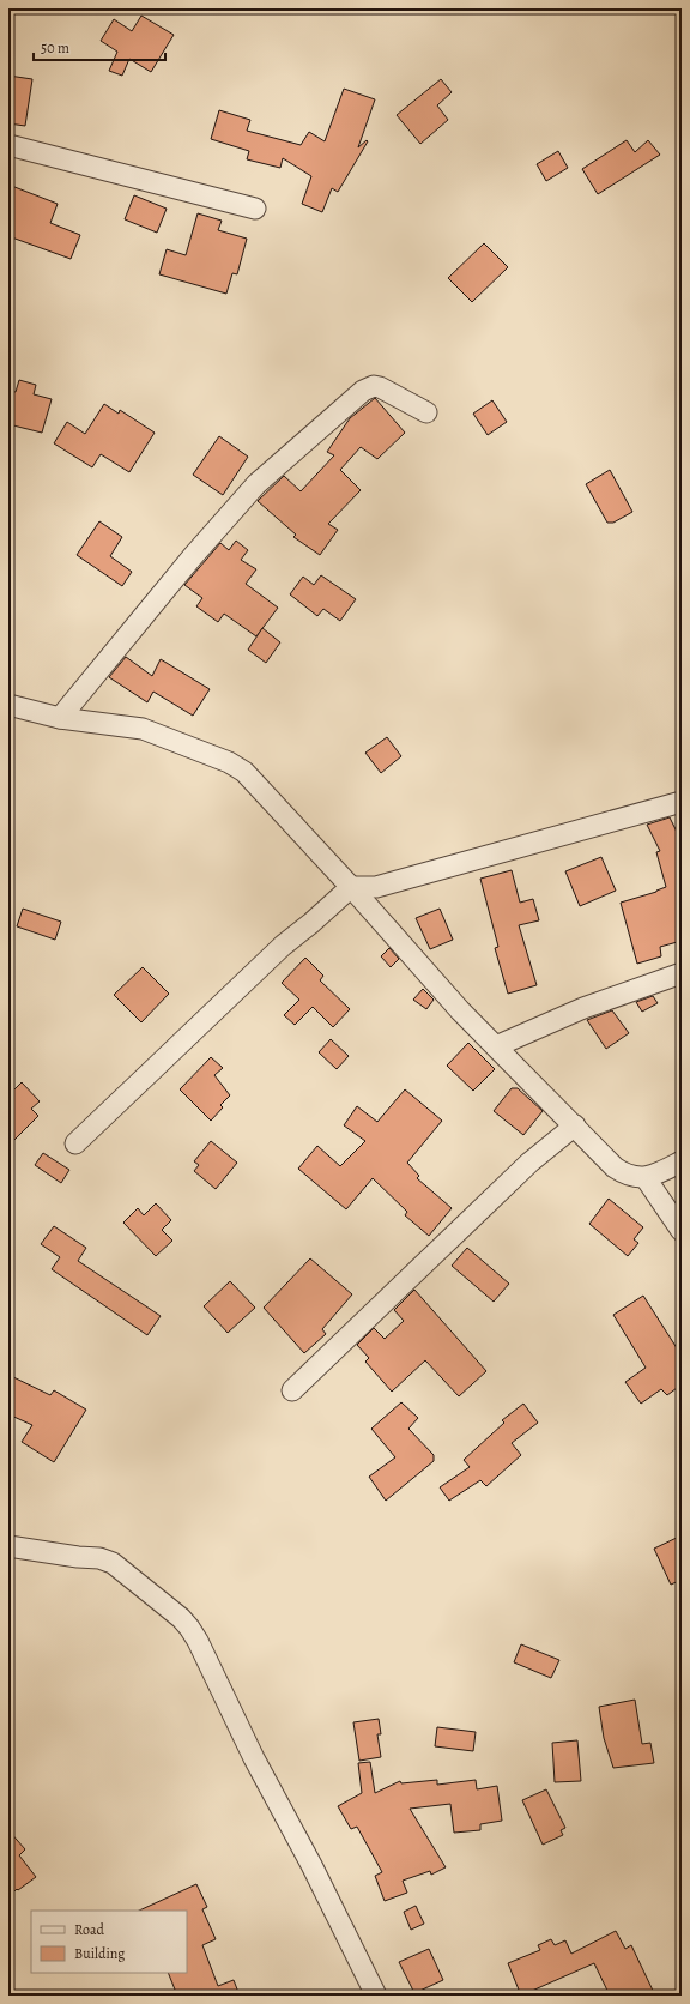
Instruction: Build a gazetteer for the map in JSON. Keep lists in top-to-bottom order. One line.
{"legend":["Road","Building"],"scale_bar":"50 m"}
